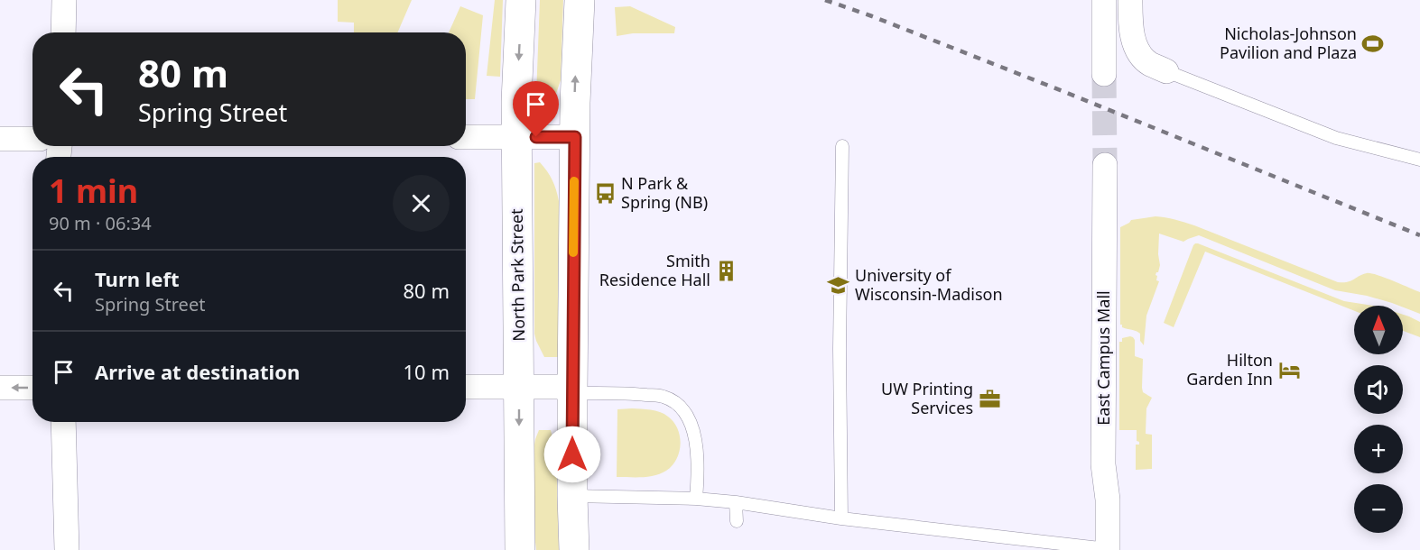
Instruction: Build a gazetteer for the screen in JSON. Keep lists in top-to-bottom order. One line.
{"streets":{"main road":["North Park Street"],"street":["East Campus Mall"]},"places":{"sports":["Nicholas-Johnson Pavilion and Plaza"],"bus stop":["N Park & Spring (NB)"],"building":["Smith Residence Hall"],"school or university":["University of Wisconsin-Madison"],"hotel":["Hilton Garden Inn"],"office":["UW Printing Services"]},"north":"top","page":{"turn":["80 m","Spring Street"],"heading":["1 min","90 m · 06:34"],"list":[{"name":"Turn left","note":"Spring Street","value":"80 m"},{"name":"Arrive at destination","value":"10 m"}],"map_buttons":["+","−"]}}
